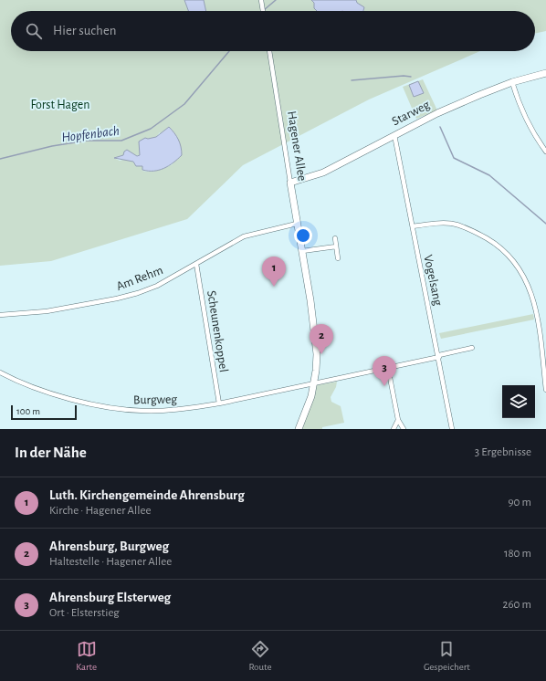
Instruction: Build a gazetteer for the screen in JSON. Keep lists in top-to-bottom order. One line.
{"streets":{"street":["Starweg","Hagener Allee","Am Rehm","Vogelsang","Scheunenkoppel","Burgweg"]},"crossings":[["Starweg","Hagener Allee"],["Starweg","Vogelsang"],["Hagener Allee","Am Rehm"],["Hagener Allee","Burgweg"],["Am Rehm","Scheunenkoppel"],["Vogelsang","Burgweg"],["Scheunenkoppel","Burgweg"]],"water":["Hopfenbach"],"parks":["Forst Hagen"],"scale_bar":"100 m","page":{"search":"Hier suchen","pins":["1","2","3"],"scale":"100 m","heading":["In der Nähe","3 Ergebnisse"],"list":[{"mark":"1","name":"Luth. Kirchengemeinde Ahrensburg","note":"Kirche · Hagener Allee","value":"90 m"},{"mark":"2","name":"Ahrensburg, Burgweg","note":"Haltestelle · Hagener Allee","value":"180 m"},{"mark":"3","name":"Ahrensburg Elsterweg","note":"Ort · Elsterstieg","value":"260 m"}],"nav":["Karte","Route","Gespeichert"]}}
